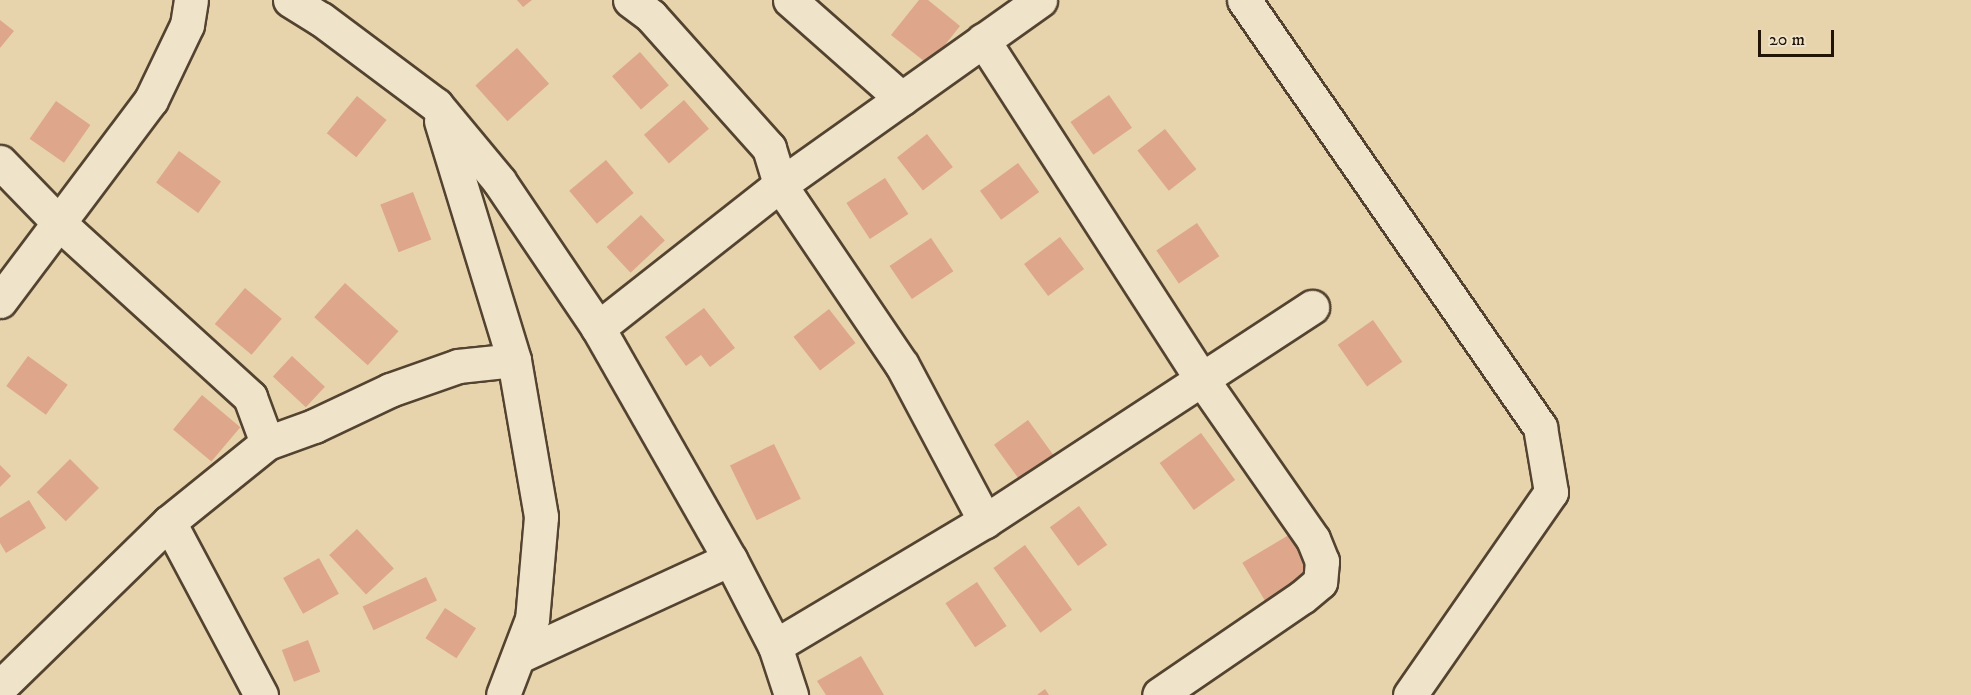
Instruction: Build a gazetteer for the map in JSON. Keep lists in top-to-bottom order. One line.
{"scale_bar":"20 m"}
